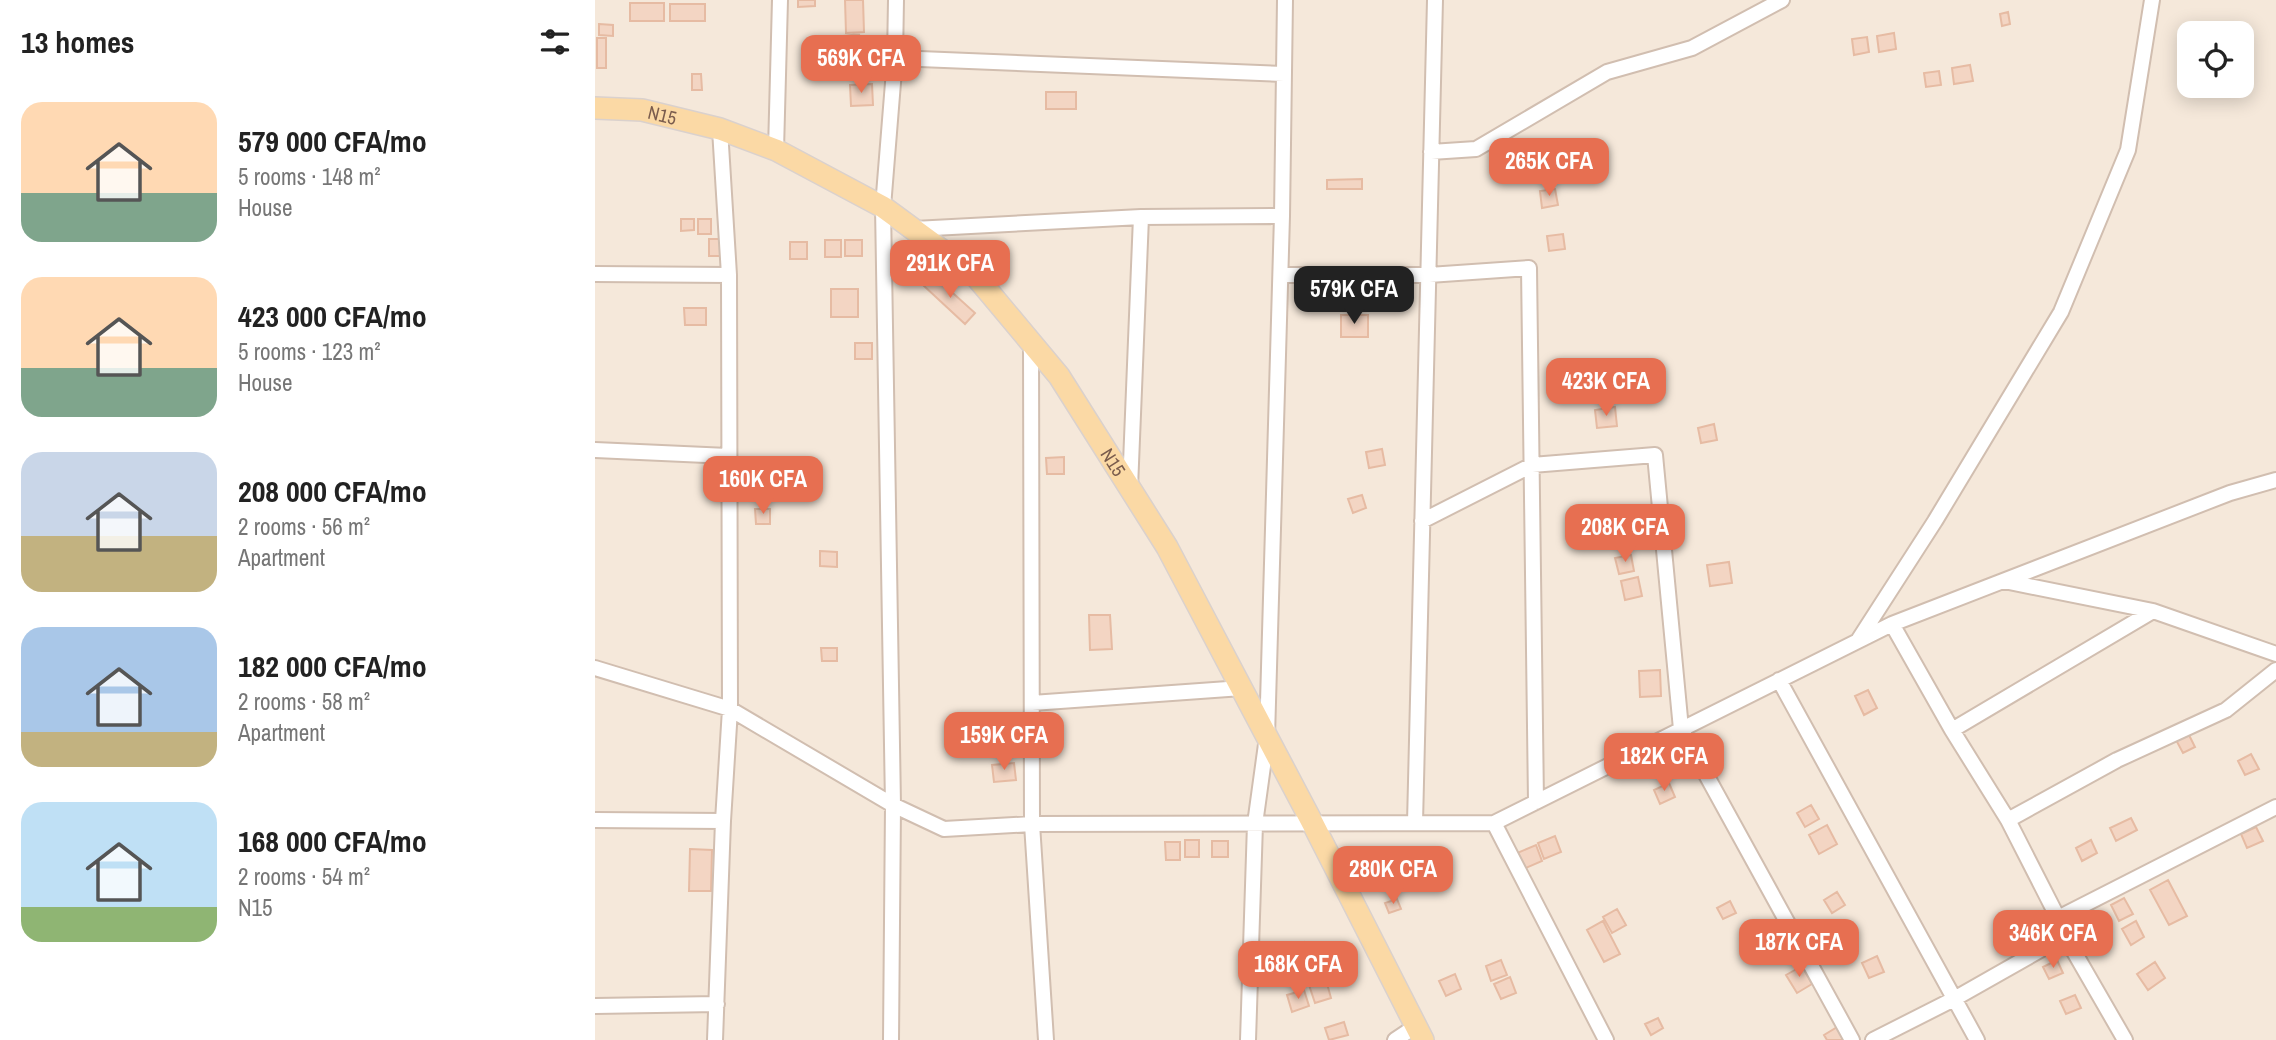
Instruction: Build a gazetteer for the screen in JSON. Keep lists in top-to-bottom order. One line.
{"streets":{"main road":["N15"]},"page":{"heading":"13 homes","price":["569K CFA","265K CFA","291K CFA","579K CFA","423K CFA","160K CFA","208K CFA","159K CFA","182K CFA","280K CFA","346K CFA","187K CFA","168K CFA"],"list":[{"name":"579 000 CFA/mo","note":"5 rooms · 148 m² · House"},{"name":"423 000 CFA/mo","note":"5 rooms · 123 m² · House"},{"name":"208 000 CFA/mo","note":"2 rooms · 56 m² · Apartment"},{"name":"182 000 CFA/mo","note":"2 rooms · 58 m² · Apartment"},{"name":"168 000 CFA/mo","note":"2 rooms · 54 m² · N15"}]}}
